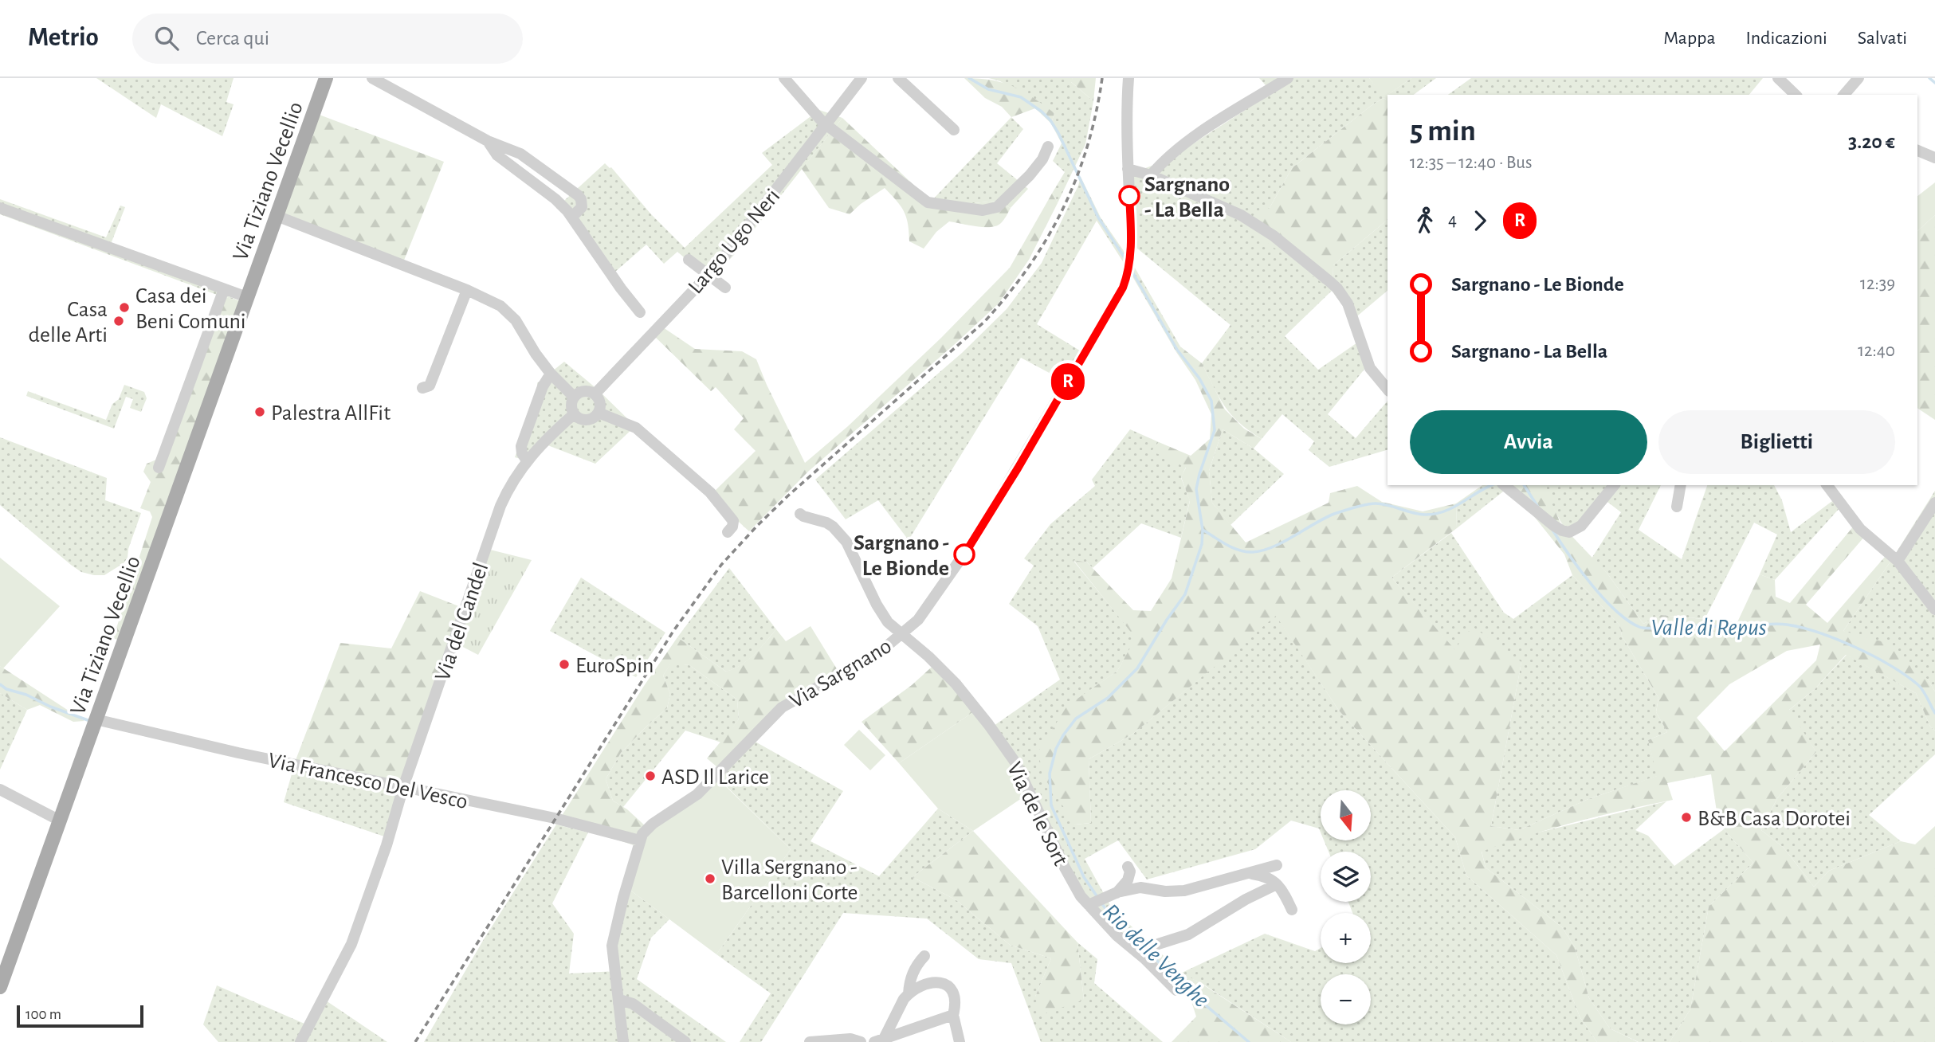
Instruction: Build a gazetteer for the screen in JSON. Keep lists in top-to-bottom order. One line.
{"streets":{"main road":["Via Tiziano Vecellio"],"street":["Largo Ugo Neri","Via del Candel","Via Sargnano","Via Francesco Del Vesco","Via de le Sort"]},"crossings":[["Via Tiziano Vecellio","Via Francesco Del Vesco"],["Largo Ugo Neri","Via del Candel"],["Via del Candel","Via Francesco Del Vesco"],["Via Sargnano","Via Francesco Del Vesco"],["Via Sargnano","Via de le Sort"]],"water":["Valle di Repus","Rio delle Venghe"],"places":["Sargnano - La Bella","Casa dei Beni Comuni","Casa delle Arti","Palestra AllFit","Sargnano - Le Bionde","EuroSpin","ASD Il Larice","B&B Casa Dorotei","Villa Sergnano - Barcelloni Corte"],"lines":["bus line R"],"scale_bar":"100 m","north":"bottom","page":{"header":"Metrio","search":"Cerca qui","nav":["Mappa","Indicazioni","Salvati"],"on_map":"R","heading":["5 min","12:35 – 12:40 · Bus","3.20 €"],"legs":["4","R"],"list":[{"name":"Sargnano - Le Bionde","value":"12:39"},{"name":"Sargnano - La Bella","value":"12:40"}],"buttons":["Avvia","Biglietti"],"map_buttons":["+","−"],"scale":"100 m"}}
